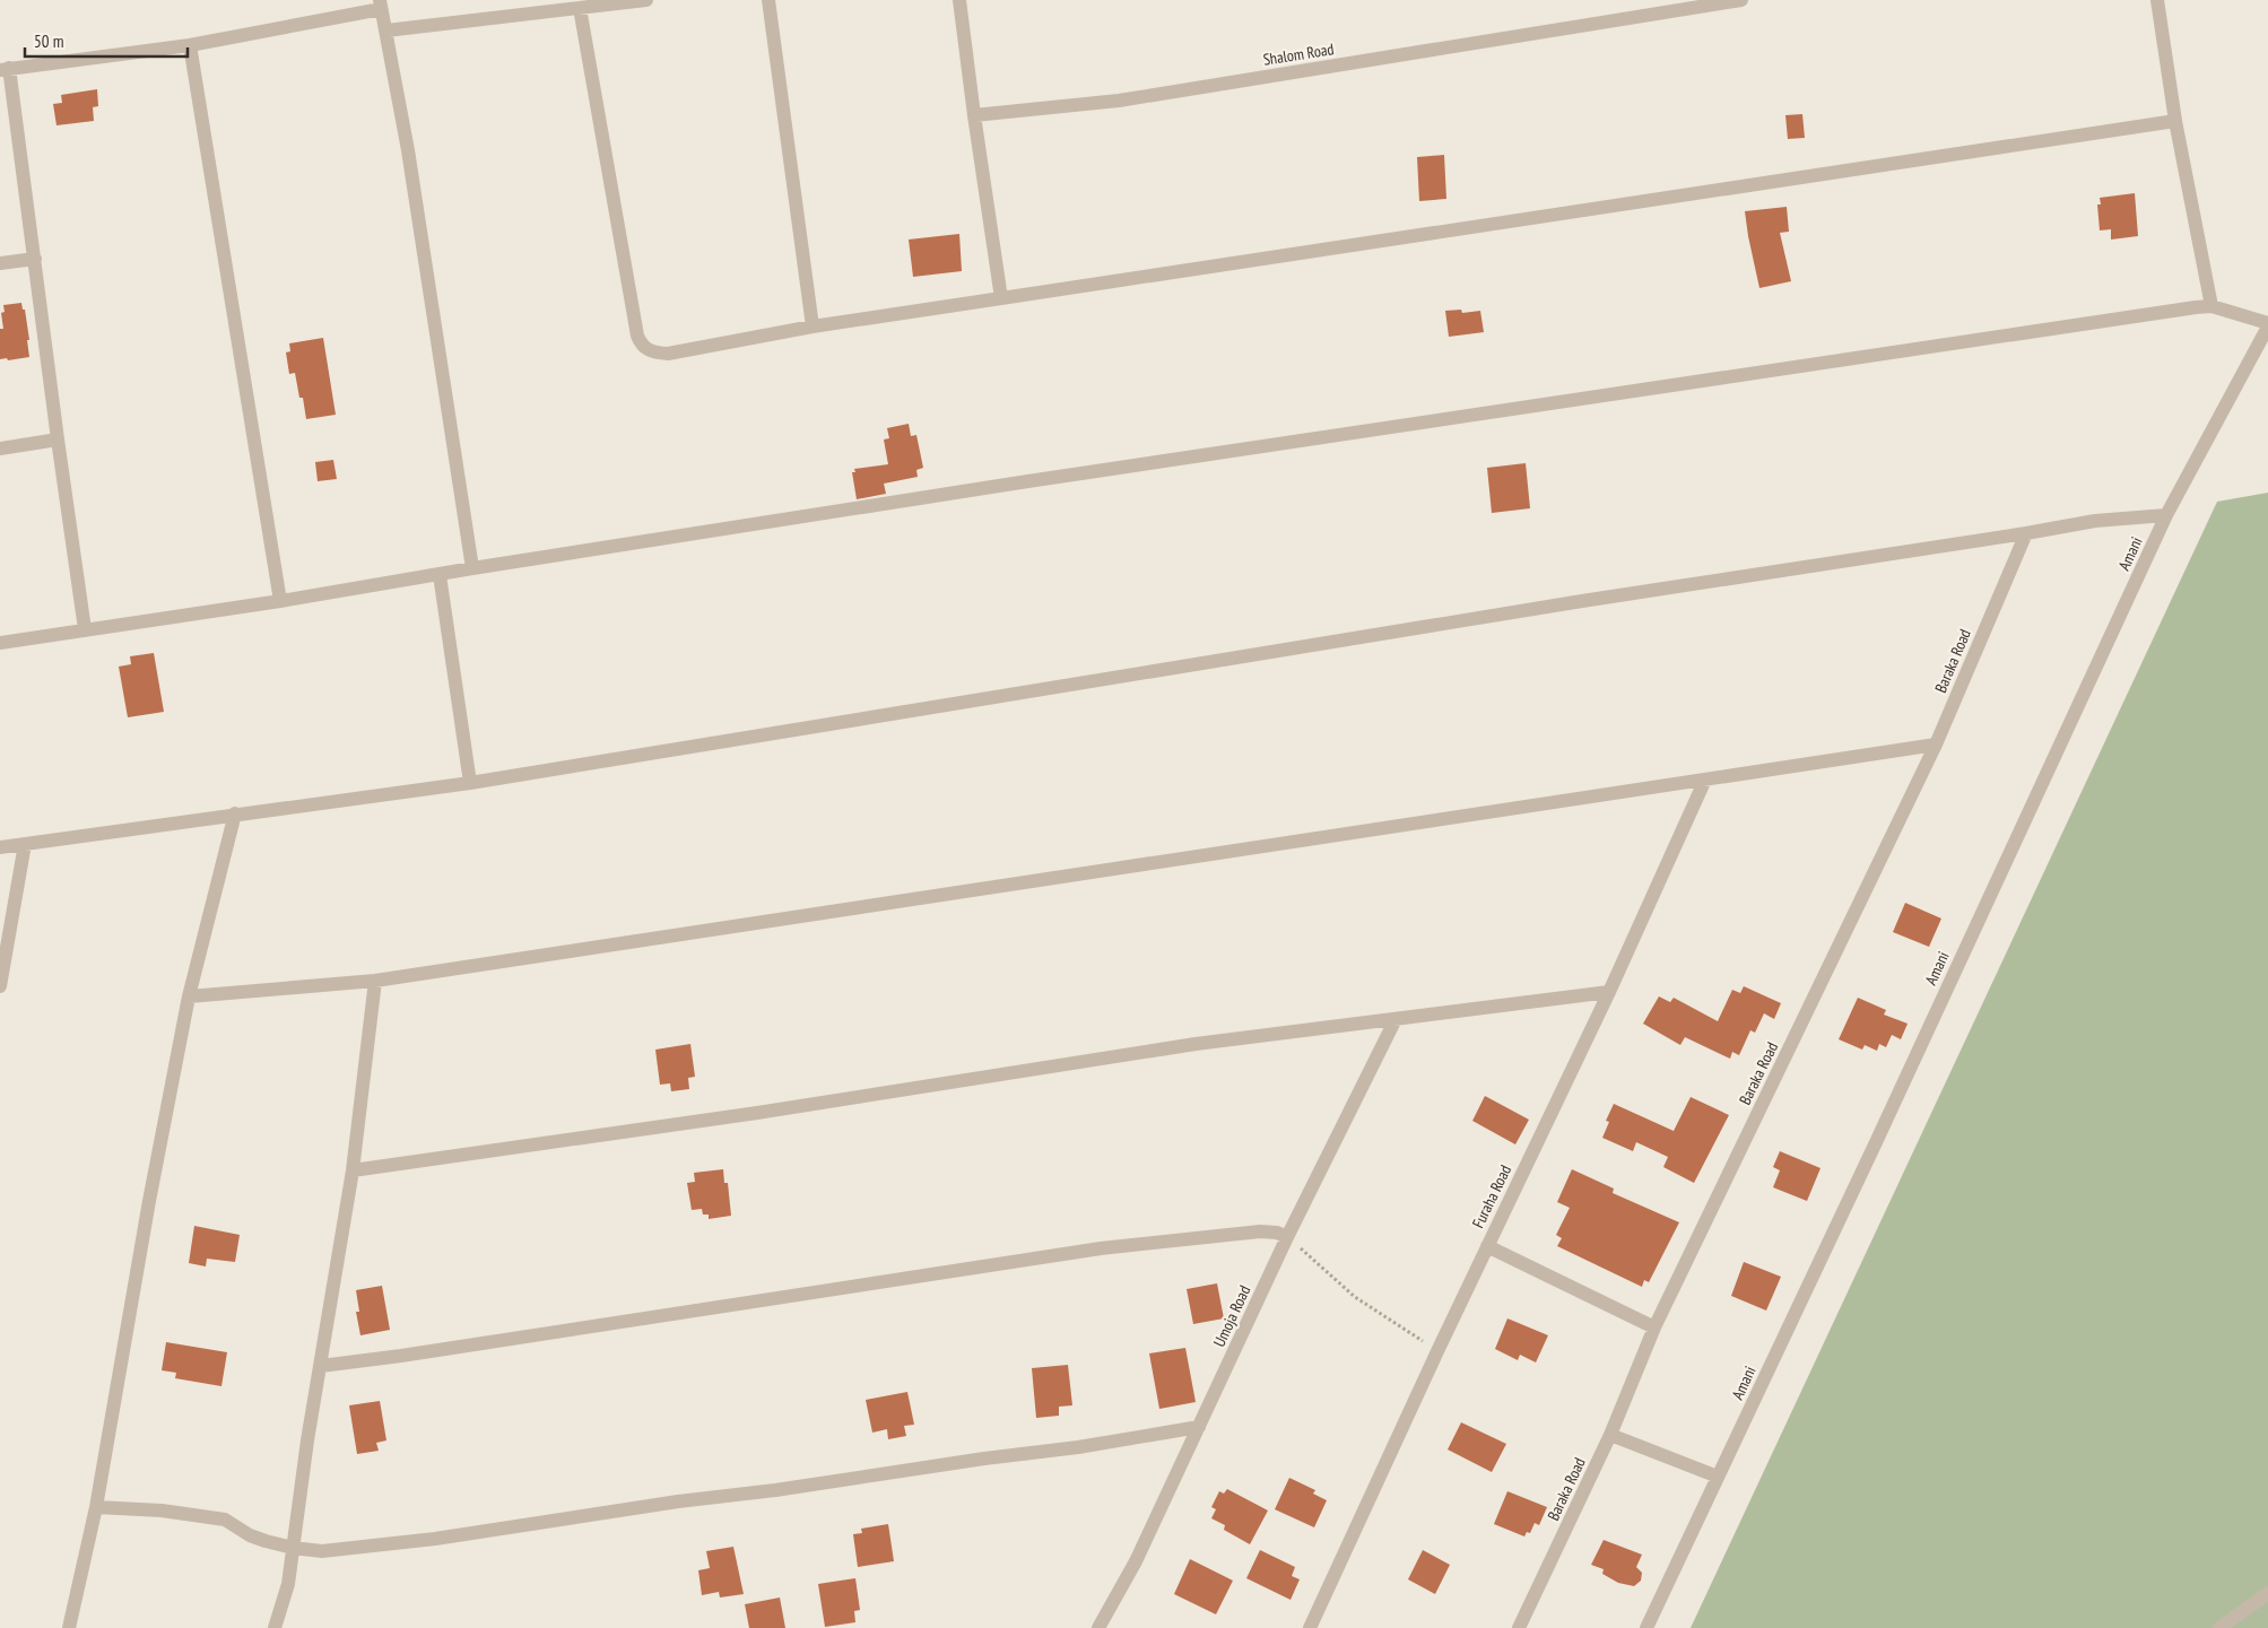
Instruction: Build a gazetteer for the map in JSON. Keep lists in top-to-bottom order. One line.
{"streets":{"street":["Shalom Road","Amani","Baraka Road","Furaha Road","Umoja Road"]},"scale_bar":"50 m"}
